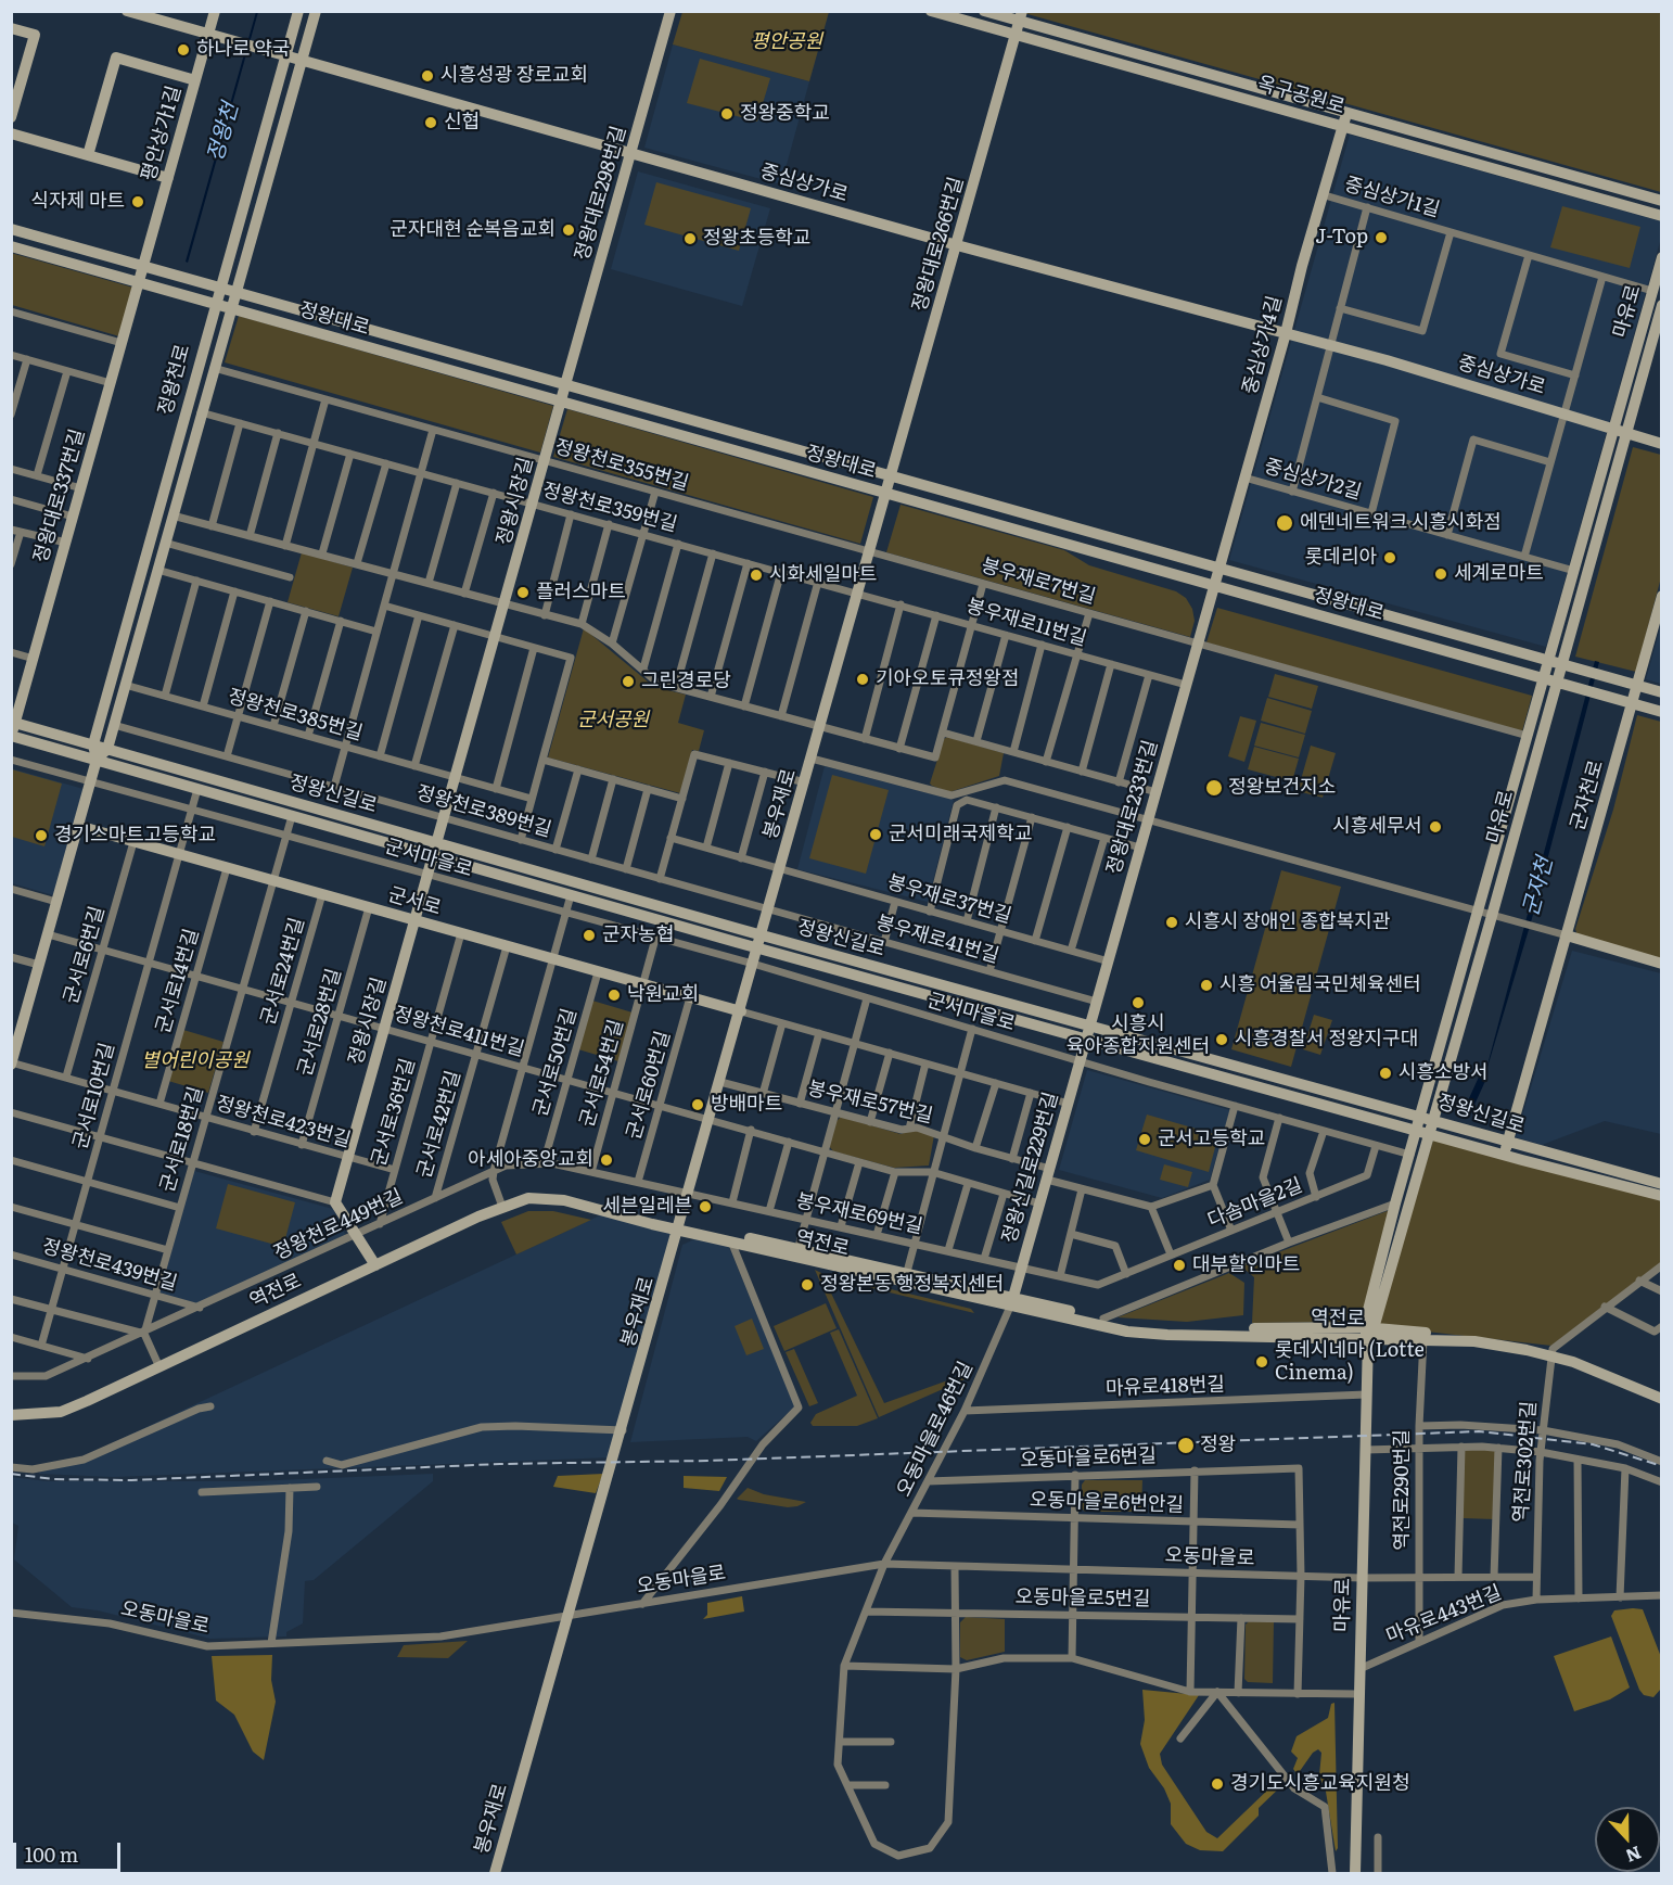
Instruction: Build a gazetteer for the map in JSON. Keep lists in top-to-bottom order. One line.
{"streets":{"street":["옥구공원로","평안상가1길","중심상가로","정왕대로298번길","중심상가1길","정왕대로266번길","마유로","정왕대로","중심상가4길","정왕천로","정왕천로355번길","중심상가2길","정왕대로337번길","정왕시장길","정왕천로359번길","봉우재로7번길","봉우재로11번길","정왕천로385번길","정왕신길로","군자천로","봉우재로","정왕대로233번길","정왕천로389번길","군서마을로","봉우재로37번길","군서로","봉우재로41번길","군서로6번길","군서로24번길","군서로14번길","군서로28번길","정왕천로411번길","군서로50번길","군서로54번길","군서로60번길","군서로10번길","봉우재로57번길","군서로36번길","정왕천로423번길","군서로42번길","군서로18번길","정왕신길로229번길","다솜마을2길","봉우재로69번길","정왕천로449번길","역전로","정왕천로439번길","마유로418번길","오동마을로46번길","오동마을로6번길","역전로302번길","역전로290번길","오동마을로6번안길","오동마을로","오동마을로5번길","마유로443번길"]},"crossings":[["옥구공원로","정왕대로266번길"],["옥구공원로","중심상가4길"],["평안상가1길","중심상가로"],["평안상가1길","정왕대로"],["평안상가1길","정왕대로337번길"],["중심상가로","정왕대로298번길"],["중심상가로","정왕대로266번길"],["중심상가로","마유로"],["중심상가로","중심상가4길"],["중심상가로","정왕천로"],["정왕대로298번길","정왕대로"],["정왕대로298번길","정왕시장길"],["중심상가1길","마유로"],["중심상가1길","중심상가4길"],["정왕대로266번길","정왕대로"],["정왕대로266번길","봉우재로"],["마유로","정왕대로"],["마유로","중심상가2길"],["마유로","봉우재로7번길"],["마유로","정왕신길로"],["마유로","봉우재로"],["마유로","군서마을로"],["마유로","역전로"],["마유로","마유로418번길"],["마유로","오동마을로"],["마유로","마유로443번길"],["정왕대로","중심상가4길"],["정왕대로","정왕천로"],["정왕대로","정왕대로337번길"],["정왕대로","정왕시장길"],["정왕대로","군자천로"],["정왕대로","봉우재로"],["정왕대로","정왕대로233번길"],["중심상가4길","중심상가2길"],["중심상가4길","정왕대로233번길"],["정왕천로","정왕천로355번길"],["정왕천로","정왕천로359번길"],["정왕천로","정왕천로385번길"],["정왕천로","정왕신길로"],["정왕천로","정왕천로389번길"],["정왕천로","군서마을로"],["정왕천로","군서로"],["정왕천로","정왕천로411번길"],["정왕천로","정왕천로423번길"],["정왕천로355번길","정왕시장길"],["정왕천로355번길","봉우재로7번길"],["정왕천로355번길","봉우재로"],["정왕대로337번길","정왕신길로"],["정왕시장길","정왕천로359번길"],["정왕시장길","정왕천로385번길"],["정왕시장길","정왕신길로"],["정왕시장길","정왕천로389번길"],["정왕시장길","군서마을로"],["정왕시장길","군서로"],["정왕시장길","정왕천로411번길"],["정왕시장길","정왕천로423번길"],["정왕천로359번길","봉우재로11번길"],["정왕천로359번길","봉우재로"],["봉우재로7번길","봉우재로"],["봉우재로7번길","정왕대로233번길"],["봉우재로11번길","봉우재로"],["봉우재로11번길","정왕대로233번길"],["정왕신길로","군자천로"],["정왕신길로","봉우재로"],["정왕신길로","정왕대로233번길"],["정왕신길로","정왕신길로229번길"],["군자천로","봉우재로"],["봉우재로","정왕대로233번길"],["봉우재로","정왕천로389번길"],["봉우재로","군서마을로"],["봉우재로","봉우재로37번길"],["봉우재로","군서로"],["봉우재로","봉우재로41번길"],["봉우재로","정왕천로411번길"],["봉우재로","봉우재로57번길"],["봉우재로","봉우재로69번길"],["봉우재로","정왕천로449번길"],["봉우재로","역전로"],["봉우재로","오동마을로"],["정왕대로233번길","봉우재로37번길"],["정왕대로233번길","봉우재로41번길"],["정왕대로233번길","정왕신길로229번길"],["정왕천로389번길","봉우재로41번길"],["군서마을로","정왕신길로229번길"],["군서마을로","다솜마을2길"],["군서로","군서로6번길"],["군서로","군서로24번길"],["군서로","군서로14번길"],["군서로","군서로28번길"],["군서로","군서로50번길"],["군서로","군서로54번길"],["군서로","군서로60번길"],["군서로","군서로10번길"],["군서로","군서로36번길"],["군서로","군서로42번길"],["군서로","군서로18번길"],["군서로6번길","정왕천로411번길"],["군서로6번길","정왕천로423번길"],["군서로24번길","정왕천로411번길"],["군서로24번길","정왕천로423번길"],["군서로14번길","정왕천로411번길"],["군서로14번길","정왕천로423번길"],["군서로28번길","정왕천로411번길"],["군서로28번길","정왕천로423번길"],["정왕천로411번길","군서로50번길"],["정왕천로411번길","군서로54번길"],["정왕천로411번길","군서로60번길"],["정왕천로411번길","군서로10번길"],["정왕천로411번길","군서로36번길"],["정왕천로411번길","군서로42번길"],["정왕천로411번길","군서로18번길"],["정왕천로411번길","정왕신길로229번길"],["군서로50번길","정왕천로449번길"],["군서로54번길","정왕천로449번길"],["군서로60번길","정왕천로449번길"],["군서로10번길","정왕천로423번길"],["군서로10번길","정왕천로439번길"],["봉우재로57번길","정왕신길로229번길"],["군서로36번길","정왕천로423번길"],["군서로36번길","정왕천로449번길"],["정왕천로423번길","군서로18번길"],["군서로42번길","정왕천로449번길"],["군서로18번길","정왕천로449번길"],["군서로18번길","정왕천로439번길"],["정왕신길로229번길","다솜마을2길"],["정왕신길로229번길","봉우재로69번길"],["정왕신길로229번길","역전로"],["정왕신길로229번길","오동마을로46번길"],["다솜마을2길","봉우재로69번길"],["봉우재로69번길","정왕천로449번길"],["정왕천로449번길","정왕천로439번길"],["역전로","오동마을로46번길"],["역전로","역전로302번길"],["역전로","역전로290번길"],["마유로418번길","오동마을로46번길"],["오동마을로46번길","오동마을로6번길"],["오동마을로46번길","오동마을로6번안길"],["오동마을로46번길","오동마을로"],["오동마을로46번길","오동마을로5번길"],["오동마을로6번길","오동마을로6번안길"],["오동마을로6번길","오동마을로"],["역전로302번길","마유로443번길"],["역전로290번길","오동마을로"],["역전로290번길","마유로443번길"]],"water":["정왕천","군자천"],"parks":["평안공원","군서공원","별어린이공원"],"places":["하나로 약국","시흥성광 장로교회","정왕중학교","신협","식자제 마트","군자대현 순복음교회","J-Top","정왕초등학교","에덴네트워크 시흥시화점","롯데리아","세계로마트","시화세일마트","플러스마트","기아오토큐정왕점","그린경로당","정왕보건지소","시흥세무서","군서미래국제학교","경기스마트고등학교","시흥시 장애인 종합복지관","군자농협","시흥 어울림국민체육센터","낙원교회","시흥시 육아종합지원센터","시흥경찰서 정왕지구대","시흥소방서","방배마트","군서고등학교","아세아중앙교회","세븐일레븐","대부할인마트","정왕본동 행정복지센터","롯데시네마 (Lotte Cinema)","정왕","경기도시흥교육지원청"],"scale_bar":"100 m","north":"bottom"}
